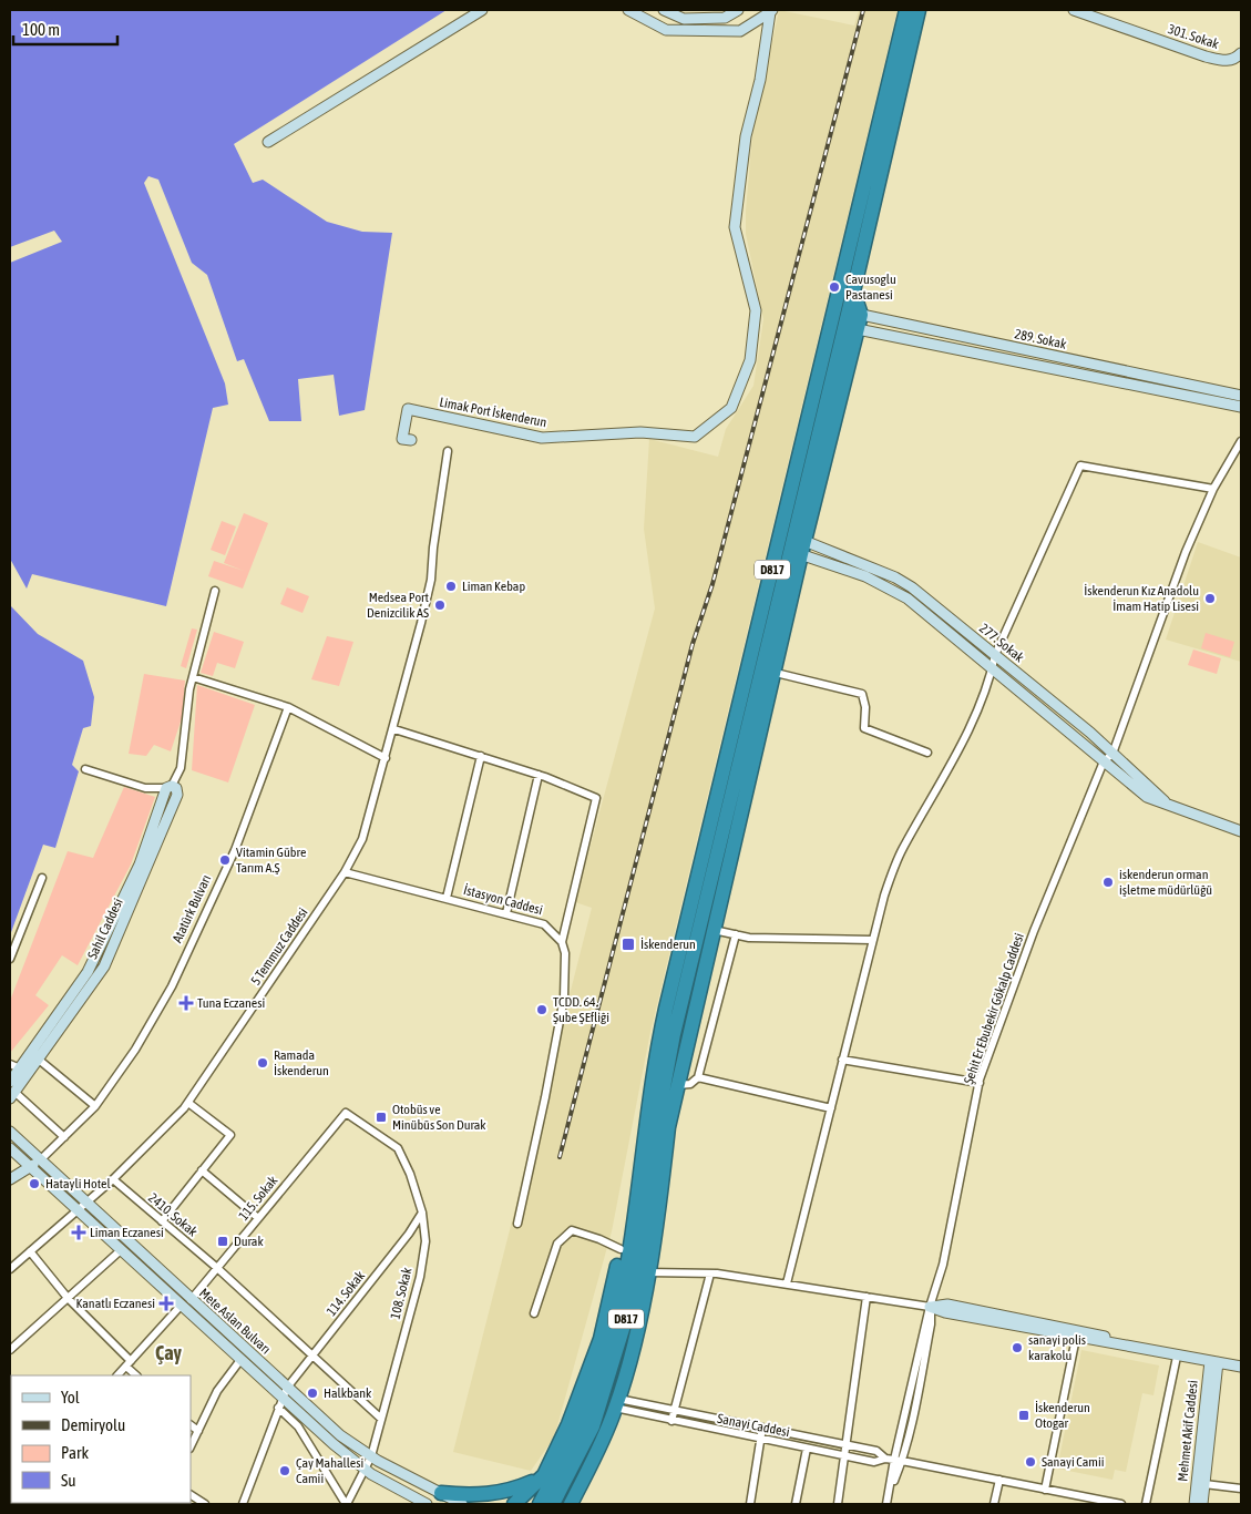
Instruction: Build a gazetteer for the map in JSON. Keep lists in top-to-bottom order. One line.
{"streets":{"highway":["D817"],"street":["301. Sokak","289. Sokak","Limak Port İskenderun","277. Sokak","İstasyon Caddesi","Atatürk Bulvarı","Sahil Caddesi","5 Temmuz Caddesi","Şehit Er Ebubekir Gökalp Caddesi","115. Sokak","2410. Sokak","114. Sokak","108. Sokak","Mete Aslan Bulvarı","Sanayi Caddesi","Mehmet Akif Caddesi"]},"crossings":[["289. Sokak","D817"],["D817","277. Sokak"],["277. Sokak","Şehit Er Ebubekir Gökalp Caddesi"],["İstasyon Caddesi","5 Temmuz Caddesi"],["Atatürk Bulvarı","Mete Aslan Bulvarı"],["5 Temmuz Caddesi","2410. Sokak"],["5 Temmuz Caddesi","Mete Aslan Bulvarı"],["Şehit Er Ebubekir Gökalp Caddesi","Sanayi Caddesi"],["115. Sokak","2410. Sokak"],["115. Sokak","108. Sokak"],["115. Sokak","Mete Aslan Bulvarı"],["2410. Sokak","114. Sokak"],["2410. Sokak","108. Sokak"],["114. Sokak","108. Sokak"],["114. Sokak","Mete Aslan Bulvarı"],["108. Sokak","Mete Aslan Bulvarı"]],"districts":["Çay"],"places":{"other":["Cavusoglu Pastanesi","Liman Kebap","İskenderun Kız Anadolu İmam Hatip Lisesi","Medsea Port Denizcilik AS","Vitamin Gübre Tarım A.Ş","iskenderun orman işletme müdürlüğü","TCDD. 64. Şube ŞEfliği","Ramada İskenderun","Hatayli Hotel","sanayi polis karakolu","Halkbank","Sanayi Camii","Çay Mahallesi Camii"],"transit":["İskenderun","Otobüs ve Minübüs Son Durak","Durak","İskenderun Otogar"],"health":["Tuna Eczanesi","Liman Eczanesi","Kanatlı Eczanesi"]},"legend":["Yol","Demiryolu","Park","Su"],"scale_bar":"100 m"}
